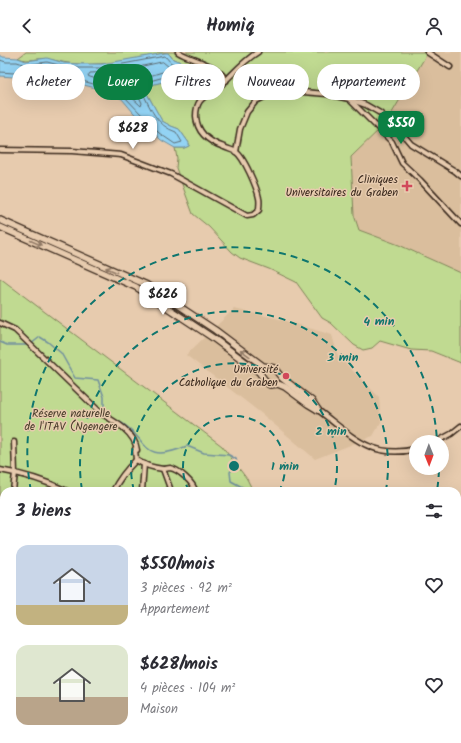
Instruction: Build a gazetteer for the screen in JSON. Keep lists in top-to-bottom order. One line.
{"parks":["Réserve naturelle de l'ITAV (Ngengere"],"places":{"health":["Cliniques Universitaires du Graben"],"other":["Université Catholique du Graben"]},"north":"bottom","page":{"header":"Homiq","chip":["Acheter","Louer","Filtres","Nouveau","Appartement"],"price":["$550","$628","$626"],"heading":"3 biens","list":[{"name":"$550/mois","note":"3 pièces · 92 m² · Appartement"},{"name":"$628/mois","note":"4 pièces · 104 m² · Maison"}]},"rings":["4 min","3 min","2 min","1 min"]}
